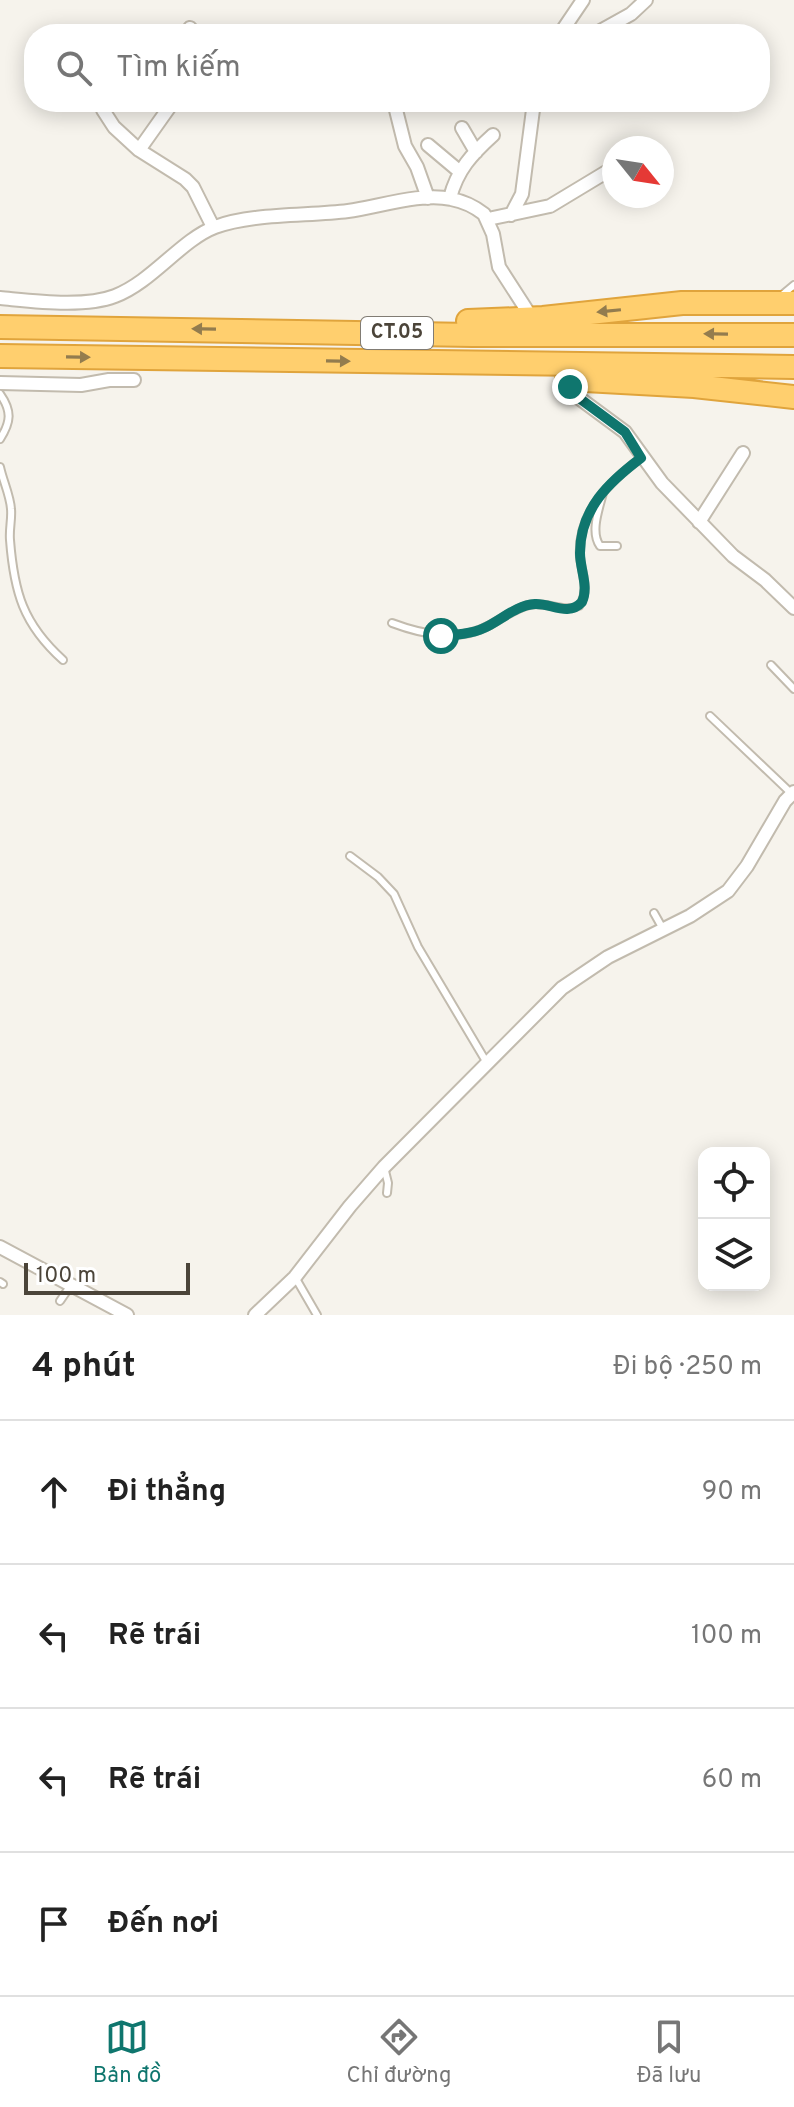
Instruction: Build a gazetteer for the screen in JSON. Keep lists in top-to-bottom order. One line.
{"streets":{"highway":["CT.05"]},"scale_bar":"100 m","north":"bottom right","page":{"search":"Tìm kiếm","scale":"100 m","heading":["4 phút","Đi bộ · 250 m"],"list":[["Đi thẳng","90 m"],["Rẽ trái","100 m"],["Rẽ trái","60 m"],"Đến nơi"],"nav":["Bản đồ","Chỉ đường","Đã lưu"]}}
